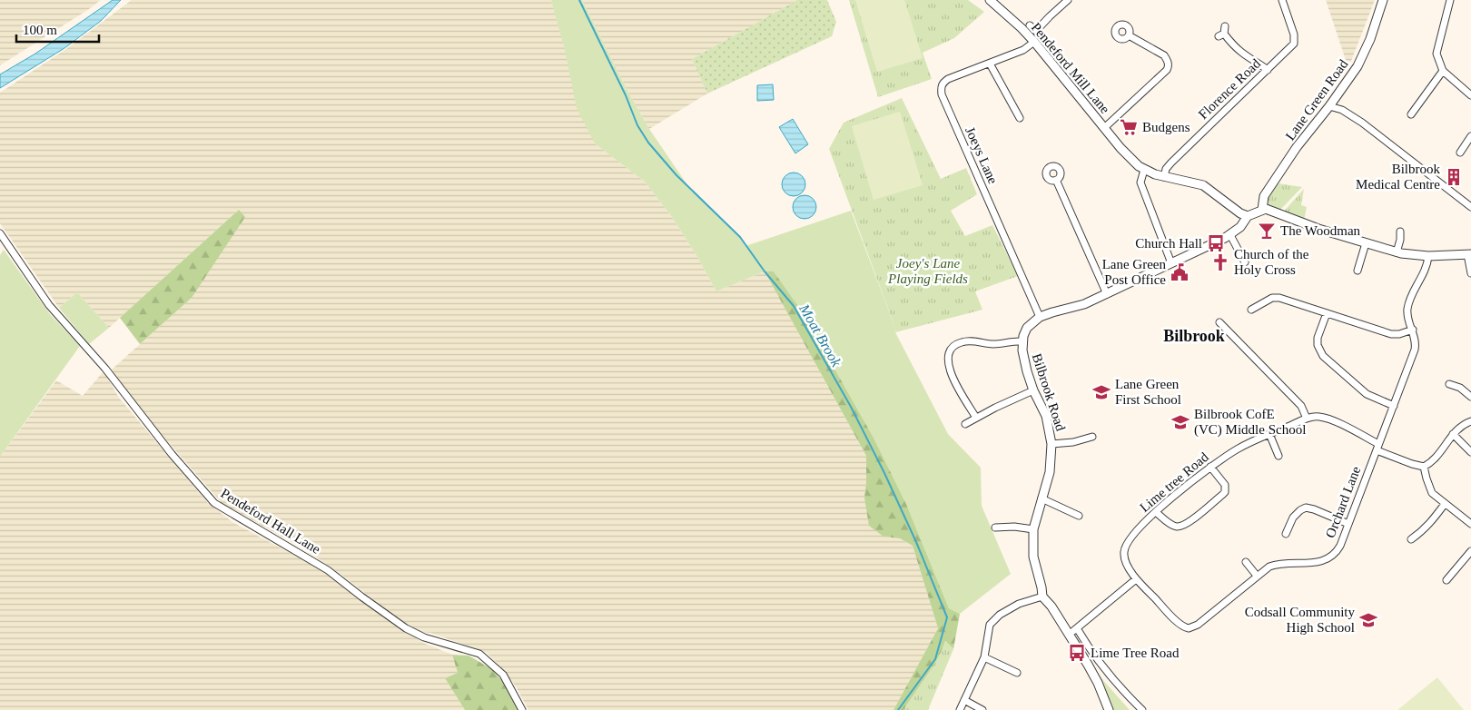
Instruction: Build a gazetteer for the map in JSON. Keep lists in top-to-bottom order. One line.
{"streets":{"street":["Pendeford Mill Lane","Florence Road","Lane Green Road","Joeys Lane","Bilbrook Road","Lime tree Road","Orchard Lane","Pendeford Hall Lane"]},"crossings":[["Pendeford Mill Lane","Florence Road"],["Pendeford Mill Lane","Joeys Lane"],["Joeys Lane","Bilbrook Road"],["Lime tree Road","Orchard Lane"]],"districts":["Bilbrook"],"water":["Moat Brook"],"parks":["Joey's Lane Playing Fields"],"places":{"supermarket":["Budgens"],"building":["Bilbrook Medical Centre"],"bar":["The Woodman"],"bus stop":["Church Hall","Lime Tree Road"],"church":["Church of the Holy Cross"],"public building":["Lane Green Post Office"],"school or university":["Lane Green First School","Bilbrook CofE (VC) Middle School","Codsall Community High School"]},"scale_bar":"100 m"}
